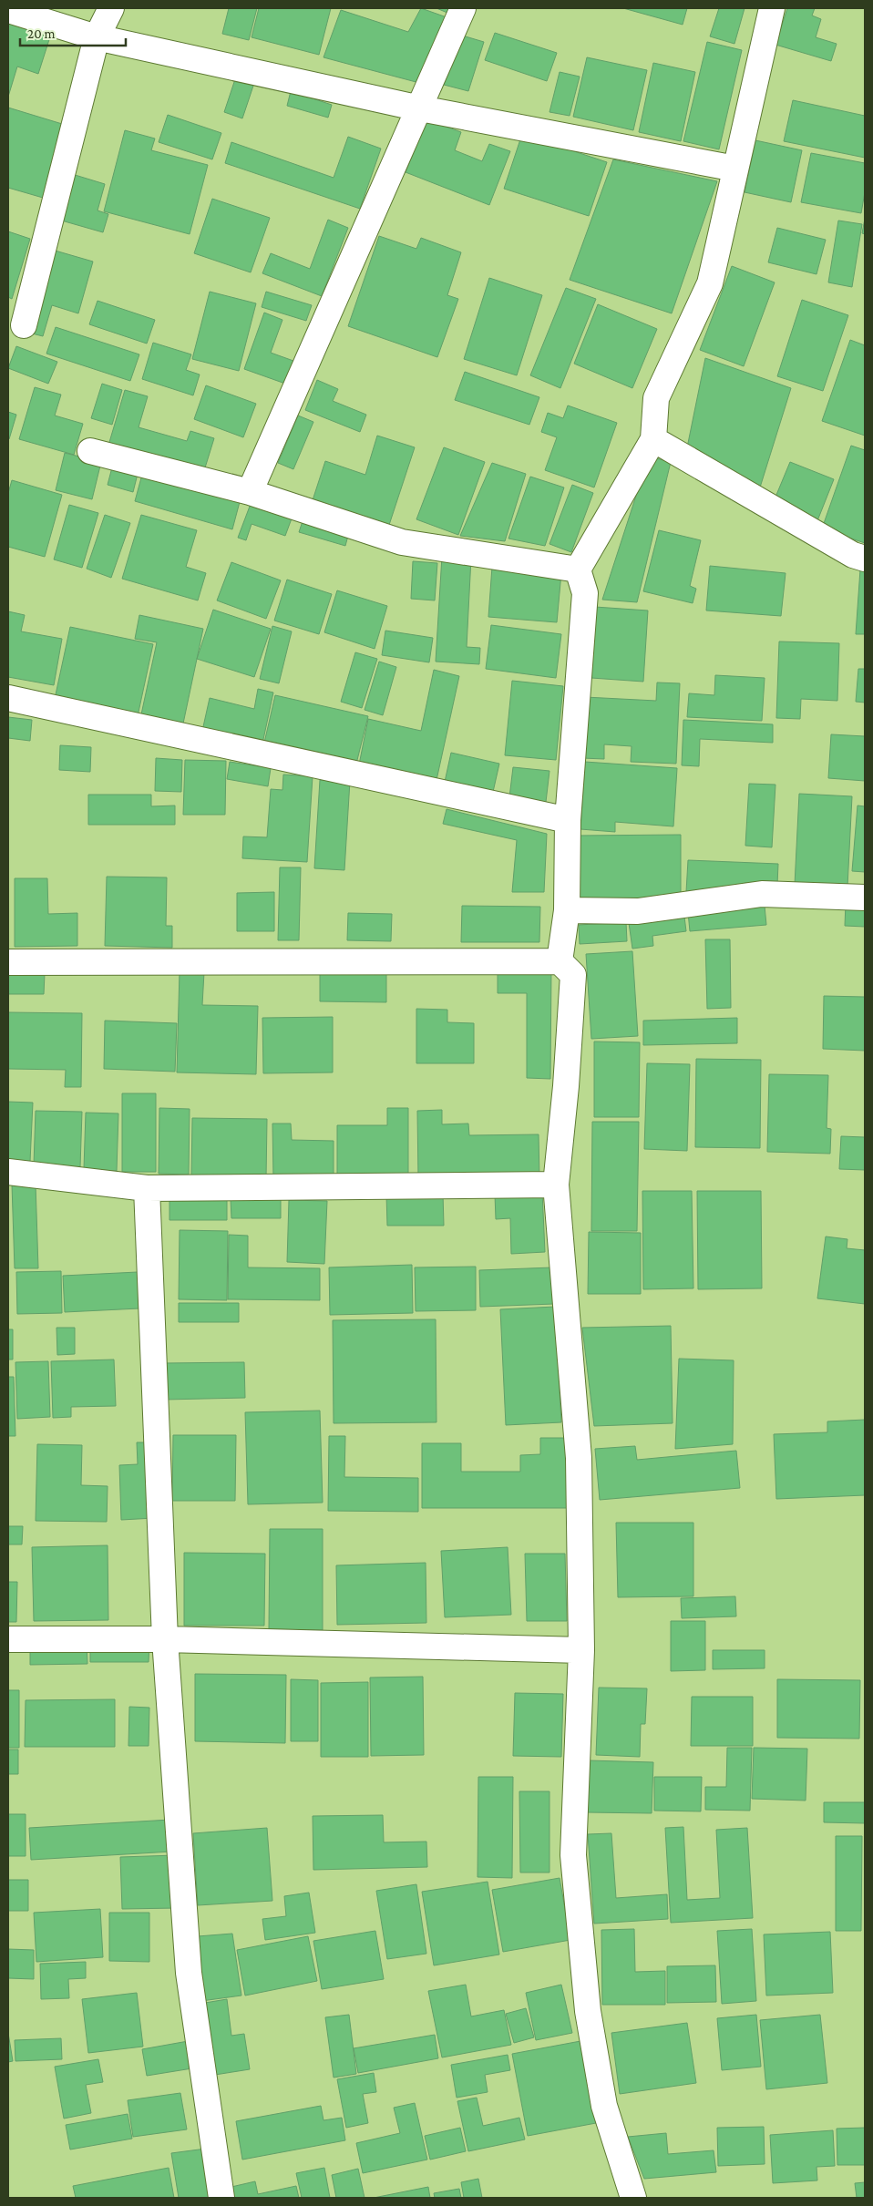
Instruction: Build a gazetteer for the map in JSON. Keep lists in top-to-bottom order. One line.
{"scale_bar":"20 m"}
